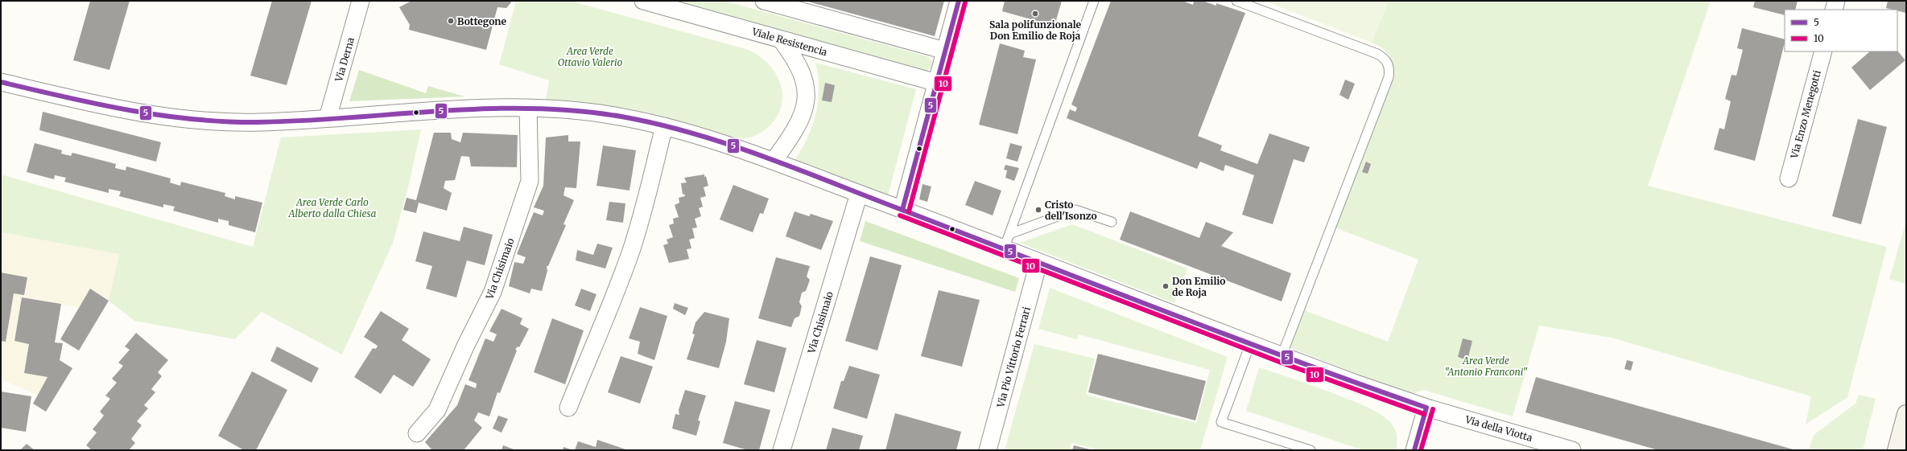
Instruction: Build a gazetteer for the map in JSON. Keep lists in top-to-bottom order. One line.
{"streets":{"street":["Viale Resistencia","Via Derna","Via Enzo Menegotti","Via Chisimaio","Via Pio Vittorio Ferrari","Via della Viotta"]},"parks":["Area Verde Ottavio Valerio","Area Verde Carlo Alberto dalla Chiesa","Area Verde \"Antonio Franconi\""],"places":["Sala polifunzionale Don Emilio de Roja","Bottegone","Cristo dell'Isonzo","Don Emilio de Roja"],"lines":["transit line 5","transit line 10"],"legend":["5","10"]}
